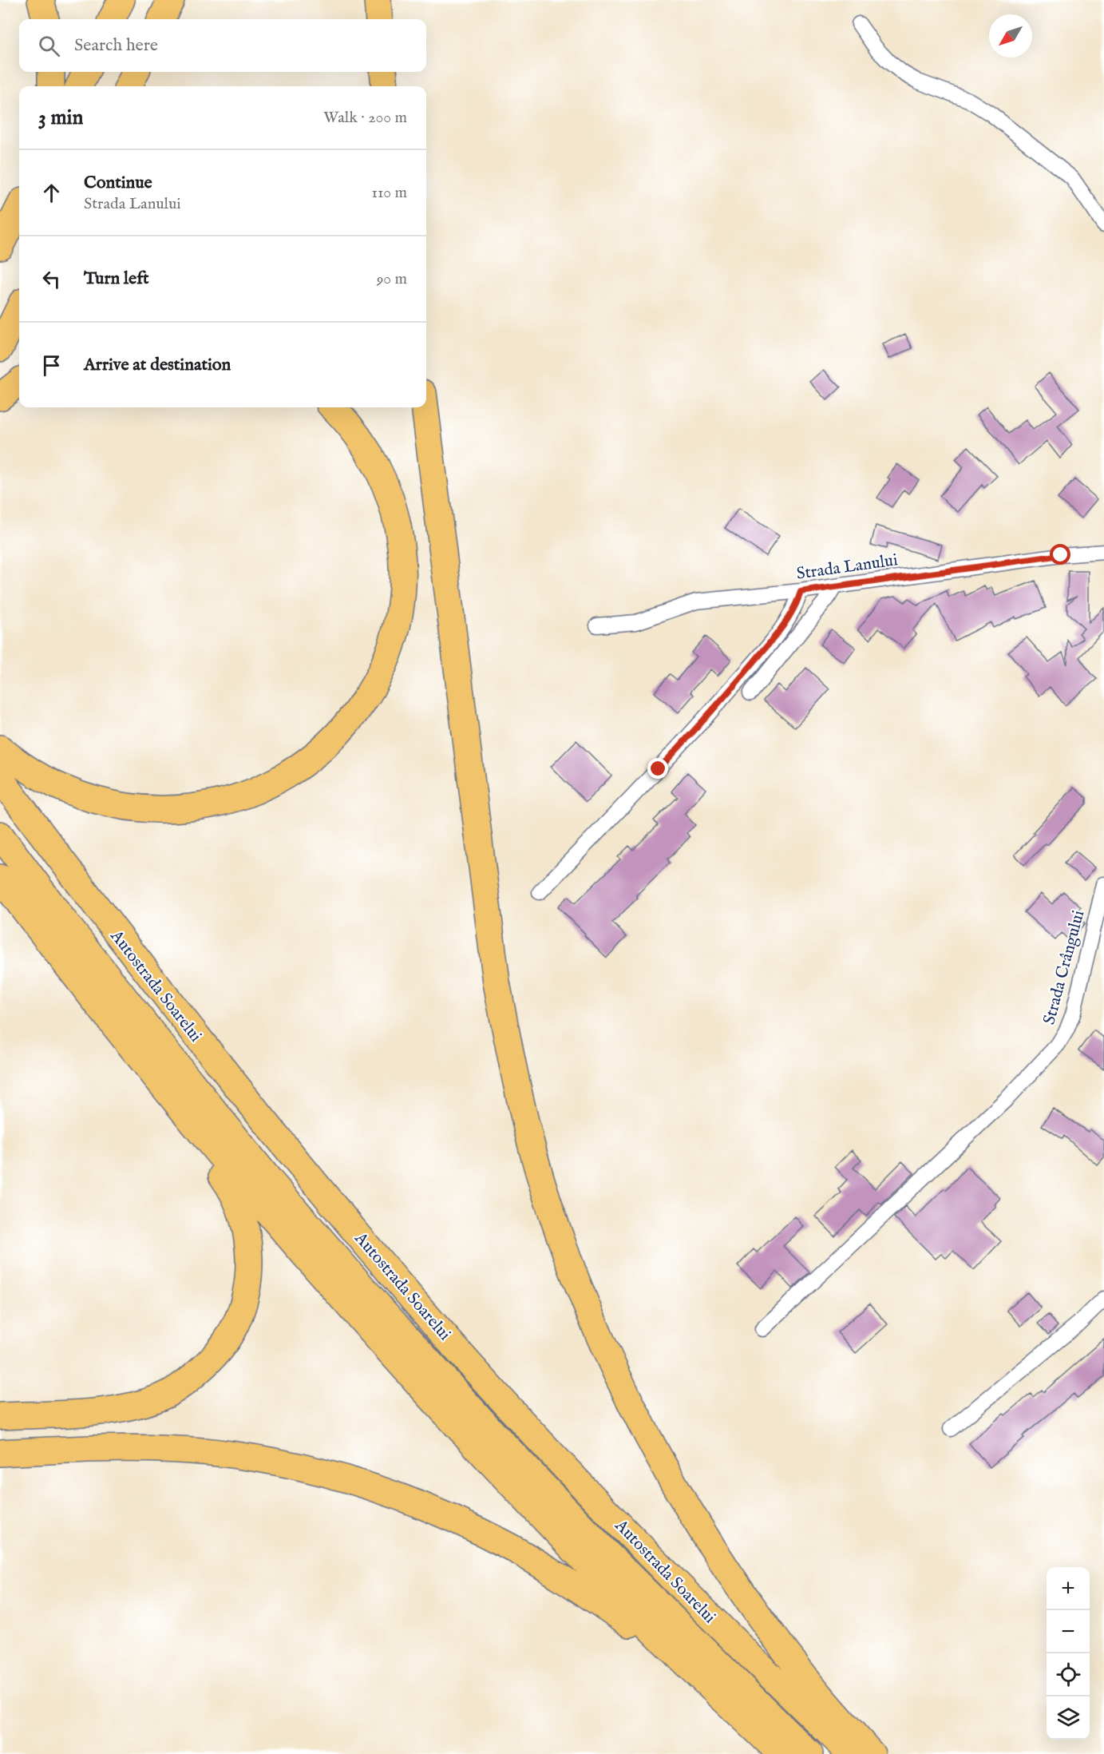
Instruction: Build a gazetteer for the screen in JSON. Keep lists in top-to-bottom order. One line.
{"streets":{"highway":["Autostrada Soarelui"],"street":["Strada Lanului","Strada Crângului"]},"north":"bottom left","page":{"search":"Search here","heading":["3 min","Walk · 200 m"],"list":[["Continue","Strada Lanului","110 m"],["Turn left","90 m"],"Arrive at destination"],"map_buttons":["+","−"]}}
